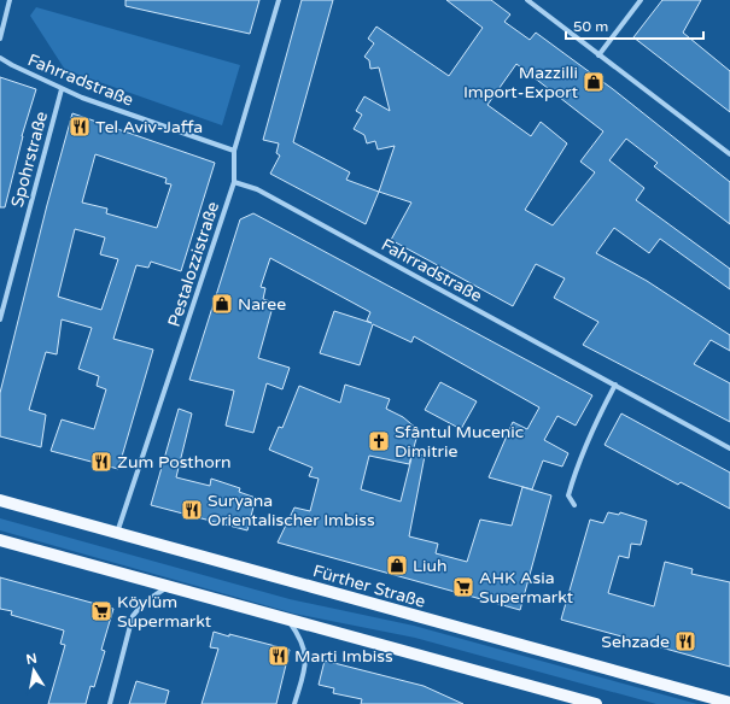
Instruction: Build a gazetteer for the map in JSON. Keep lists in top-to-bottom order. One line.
{"streets":{"main road":["Fürther Straße"],"street":["Fahrradstraße","Spohrstraße","Pestalozzistraße"]},"crossings":[["Fahrradstraße","Spohrstraße"],["Fahrradstraße","Pestalozzistraße"],["Pestalozzistraße","Fürther Straße"]],"places":{"shop":["Mazzilli Import-Export","Naree","Liuh"],"restaurant":["Tel Aviv-Jaffa","Zum Posthorn","Suryana Orientalischer Imbiss","Sehzade","Marti Imbiss"],"church":["Sfântul Mucenic Dimitrie"],"supermarket":["AHK Asia Supermarkt","Köylüm Supermarkt"]},"scale_bar":"50 m","north":"top"}
